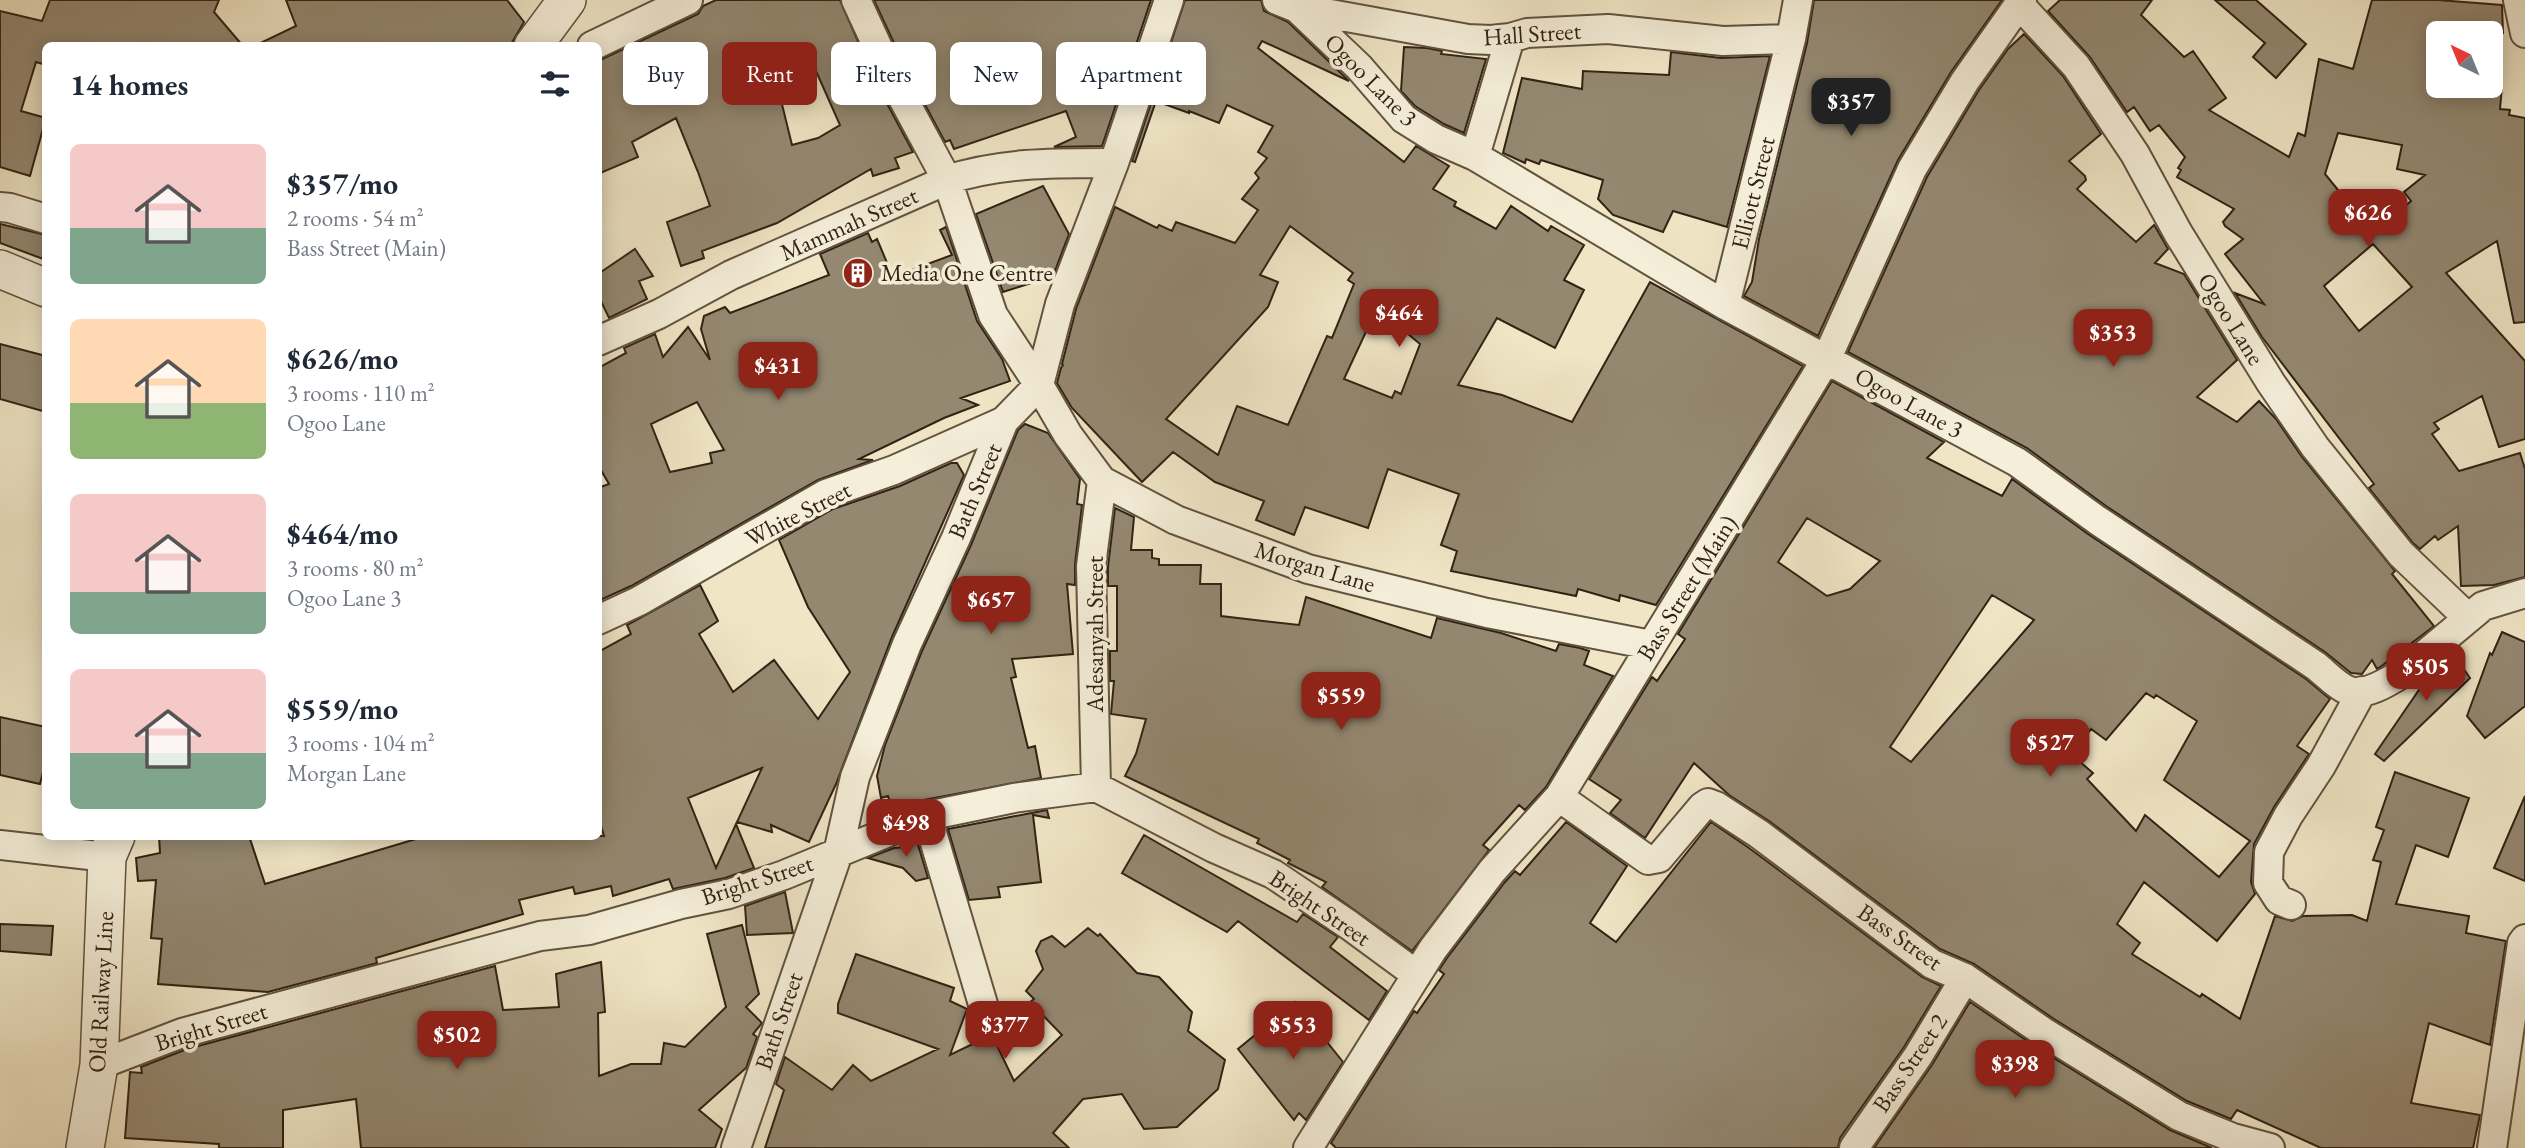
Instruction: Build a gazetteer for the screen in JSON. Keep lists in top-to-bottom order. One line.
{"streets":{"street":["Hall Street","Ogoo Lane 3","Elliott Street","Mammah Street","Ogoo Lane","Bath Street","White Street","Morgan Lane","Bass Street (Main)","Adesanyah Street","Bright Street","Bass Street","Old Railway Line","Bass Street 2"]},"crossings":[["Hall Street","Ogoo Lane 3"],["Hall Street","Elliott Street"],["Ogoo Lane 3","Elliott Street"],["Ogoo Lane 3","Bass Street (Main)"],["Mammah Street","Bath Street"],["Ogoo Lane","Bass Street (Main)"],["Bath Street","White Street"],["Bath Street","Morgan Lane"],["Bath Street","Bright Street"],["Morgan Lane","Bass Street (Main)"],["Morgan Lane","Adesanyah Street"],["Bass Street (Main)","Bright Street"],["Bass Street (Main)","Bass Street"],["Adesanyah Street","Bright Street"],["Bright Street","Old Railway Line"],["Bass Street","Bass Street 2"]],"places":{"building":["Media One Centre"]},"north":"top left","page":{"chip":["Buy","Rent","Filters","New","Apartment"],"heading":"14 homes","price":["$357","$626","$464","$353","$431","$657","$505","$559","$527","$498","$377","$553","$502","$398"],"list":[{"name":"$357/mo","note":"2 rooms · 54 m² · Bass Street (Main)"},{"name":"$626/mo","note":"3 rooms · 110 m² · Ogoo Lane"},{"name":"$464/mo","note":"3 rooms · 80 m² · Ogoo Lane 3"},{"name":"$559/mo","note":"3 rooms · 104 m² · Morgan Lane"}]}}
